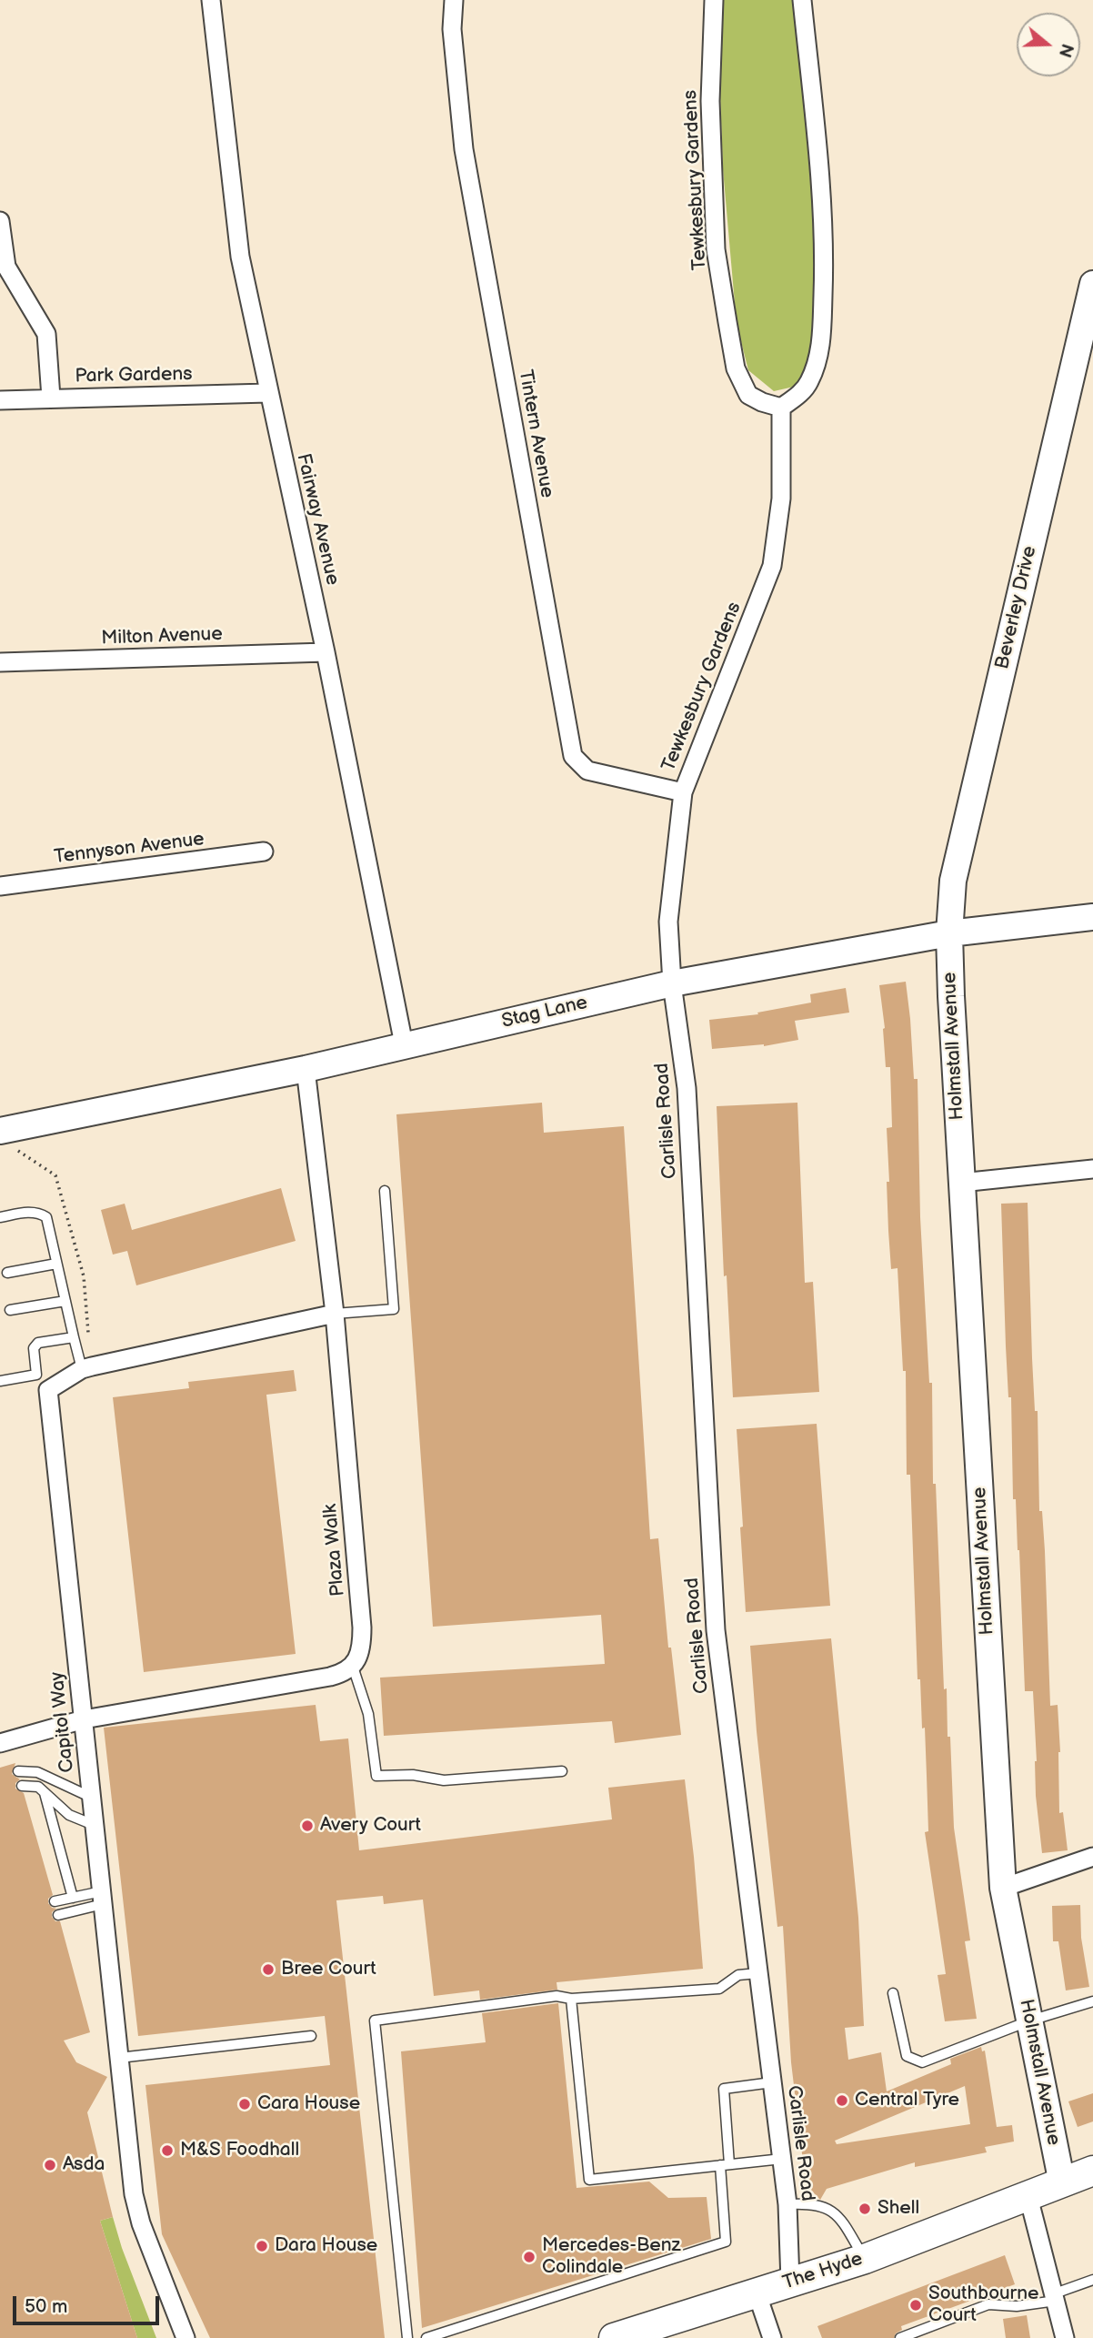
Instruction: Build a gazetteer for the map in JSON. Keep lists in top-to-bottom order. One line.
{"streets":{"main road":["The Hyde"],"street":["Tewkesbury Gardens","Park Gardens","Tintern Avenue","Fairway Avenue","Beverley Drive","Milton Avenue","Tennyson Avenue","Stag Lane","Holmstall Avenue","Carlisle Road","Plaza Walk","Capitol Way"]},"crossings":[["Tewkesbury Gardens","Tintern Avenue"],["Tewkesbury Gardens","Stag Lane"],["Tewkesbury Gardens","Carlisle Road"],["Park Gardens","Fairway Avenue"],["Fairway Avenue","Milton Avenue"],["Fairway Avenue","Stag Lane"],["Beverley Drive","Stag Lane"],["Beverley Drive","Holmstall Avenue"],["Stag Lane","Holmstall Avenue"],["Stag Lane","Carlisle Road"],["Stag Lane","Plaza Walk"],["Holmstall Avenue","The Hyde"],["Carlisle Road","The Hyde"],["Plaza Walk","Capitol Way"]],"places":["Avery Court","Bree Court","Central Tyre","Cara House","M&S Foodhall","Asda","Shell","Dara House","Mercedes-Benz Colindale","Southbourne Court"],"scale_bar":"50 m","north":"right"}
